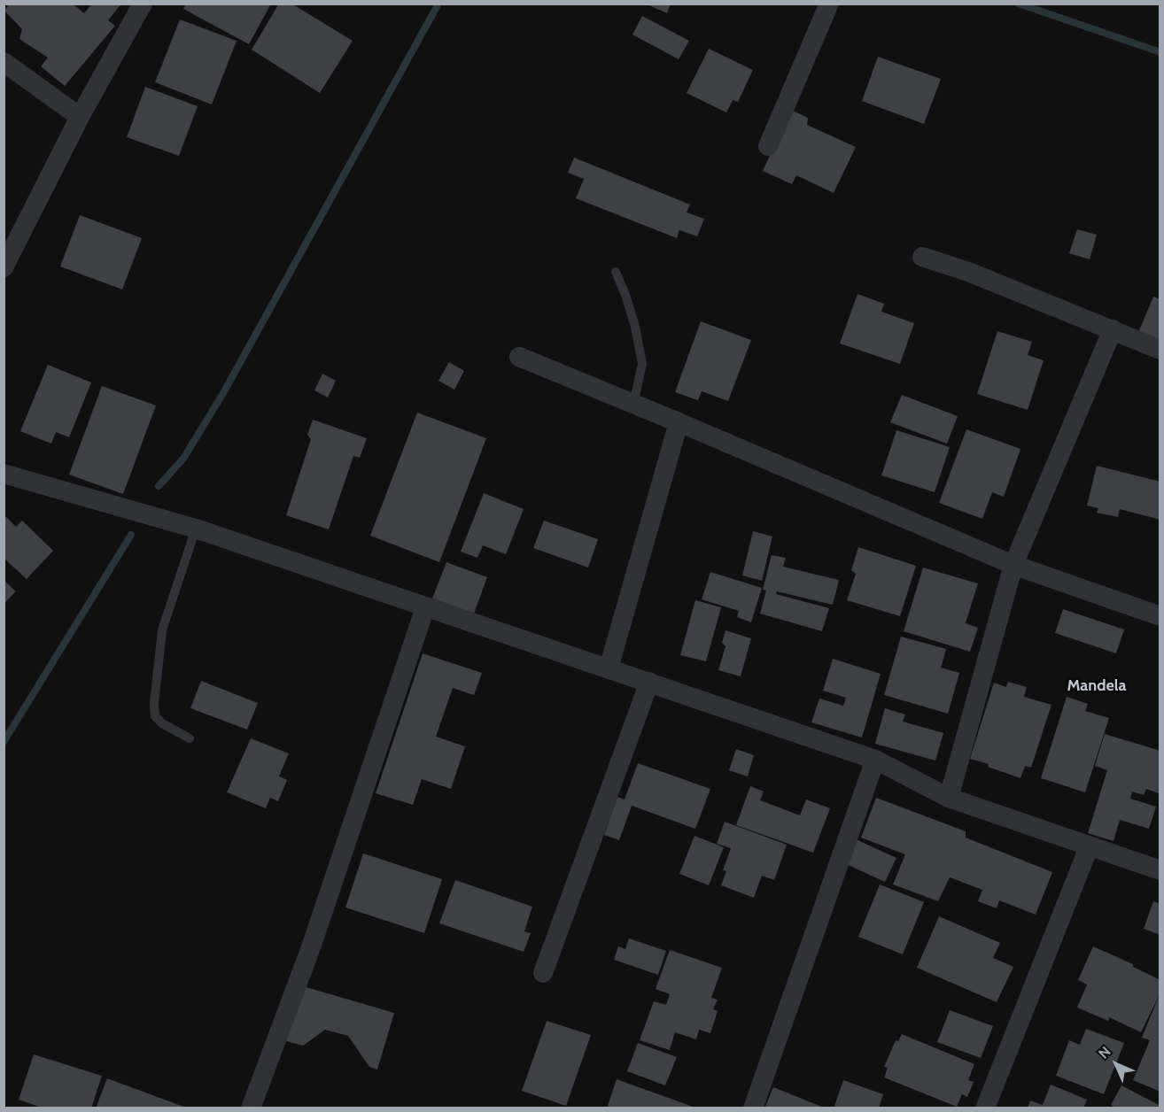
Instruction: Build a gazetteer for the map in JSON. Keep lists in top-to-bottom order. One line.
{"districts":["Mandela"],"north":"top left"}
